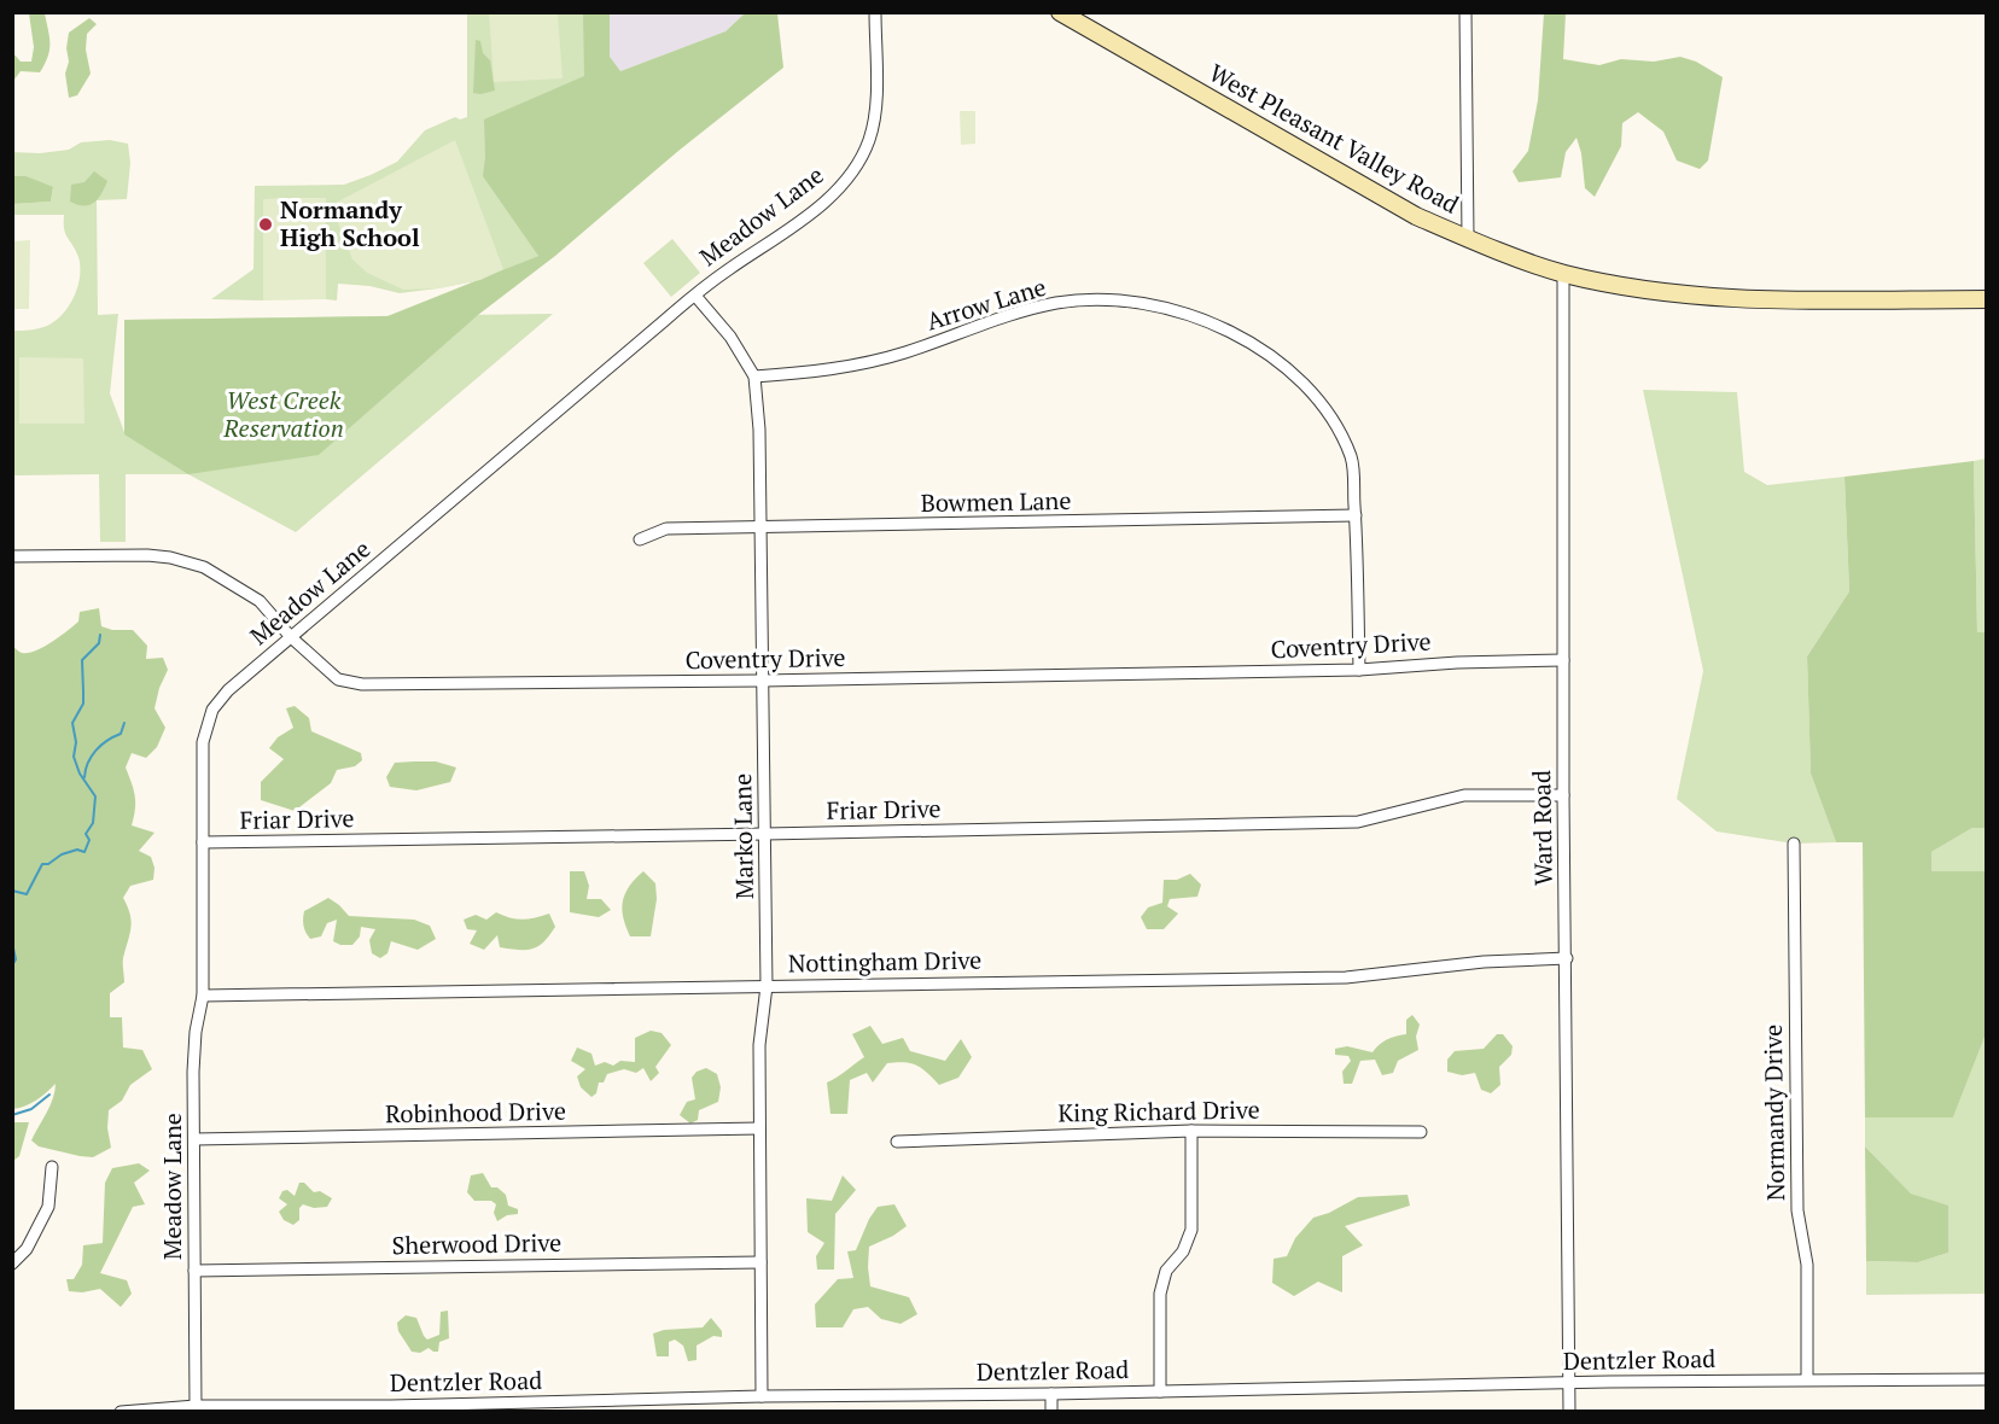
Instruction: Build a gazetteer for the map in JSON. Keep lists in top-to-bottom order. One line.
{"streets":{"main road":["West Pleasant Valley Road"],"street":["Meadow Lane","Arrow Lane","Bowmen Lane","Coventry Drive","Friar Drive","Ward Road","Marko Lane","Nottingham Drive","King Richard Drive","Robinhood Drive","Normandy Drive","Sherwood Drive","Dentzler Road"]},"crossings":[["West Pleasant Valley Road","Ward Road"],["Meadow Lane","Coventry Drive"],["Meadow Lane","Friar Drive"],["Meadow Lane","Marko Lane"],["Meadow Lane","Nottingham Drive"],["Meadow Lane","Robinhood Drive"],["Meadow Lane","Sherwood Drive"],["Meadow Lane","Dentzler Road"],["Arrow Lane","Bowmen Lane"],["Arrow Lane","Coventry Drive"],["Arrow Lane","Marko Lane"],["Bowmen Lane","Marko Lane"],["Coventry Drive","Ward Road"],["Coventry Drive","Marko Lane"],["Friar Drive","Ward Road"],["Friar Drive","Marko Lane"],["Ward Road","Nottingham Drive"],["Ward Road","Dentzler Road"],["Marko Lane","Nottingham Drive"],["Marko Lane","Robinhood Drive"],["Marko Lane","Sherwood Drive"],["Marko Lane","Dentzler Road"],["Normandy Drive","Dentzler Road"]],"parks":["West Creek Reservation"],"places":["Normandy High School"]}
